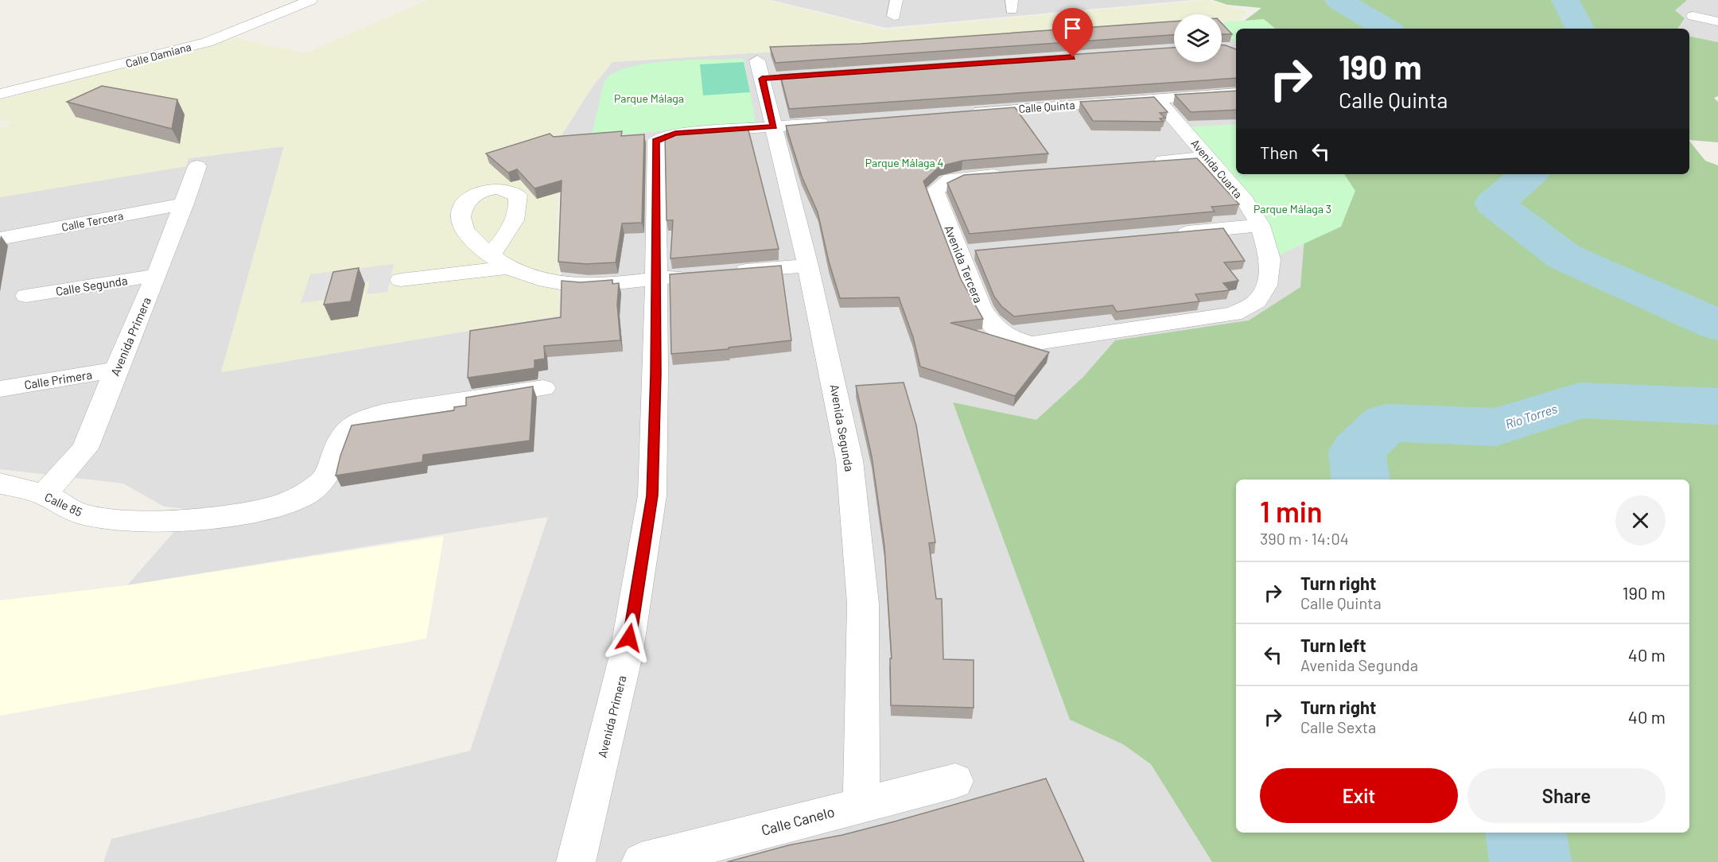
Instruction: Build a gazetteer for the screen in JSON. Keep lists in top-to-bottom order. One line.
{"streets":{"street":["Calle Damiana","Calle Quinta","Avenida Cuarta","Calle Tercera","Avenida Tercera","Calle Segunda","Avenida Primera","Calle Primera","Avenida Segunda","Calle 85","Calle Canelo"]},"crossings":[["Calle Quinta","Avenida Cuarta"],["Avenida Cuarta","Avenida Tercera"],["Calle Tercera","Avenida Primera"],["Calle Segunda","Avenida Primera"],["Avenida Primera","Calle Primera"],["Avenida Primera","Avenida Segunda"],["Avenida Primera","Calle 85"],["Avenida Segunda","Calle Canelo"]],"water":["Río Torres"],"parks":["Parque Málaga","Parque Málaga 4","Parque Málaga 3"],"page":{"turn":["190 m","Calle Quinta"],"then":"Then","heading":["1 min","390 m · 14:04"],"list":[{"name":"Turn right","note":"Calle Quinta","value":"190 m"},{"name":"Turn left","note":"Avenida Segunda","value":"40 m"},{"name":"Turn right","note":"Calle Sexta","value":"40 m"}],"buttons":["Exit","Share"]}}
